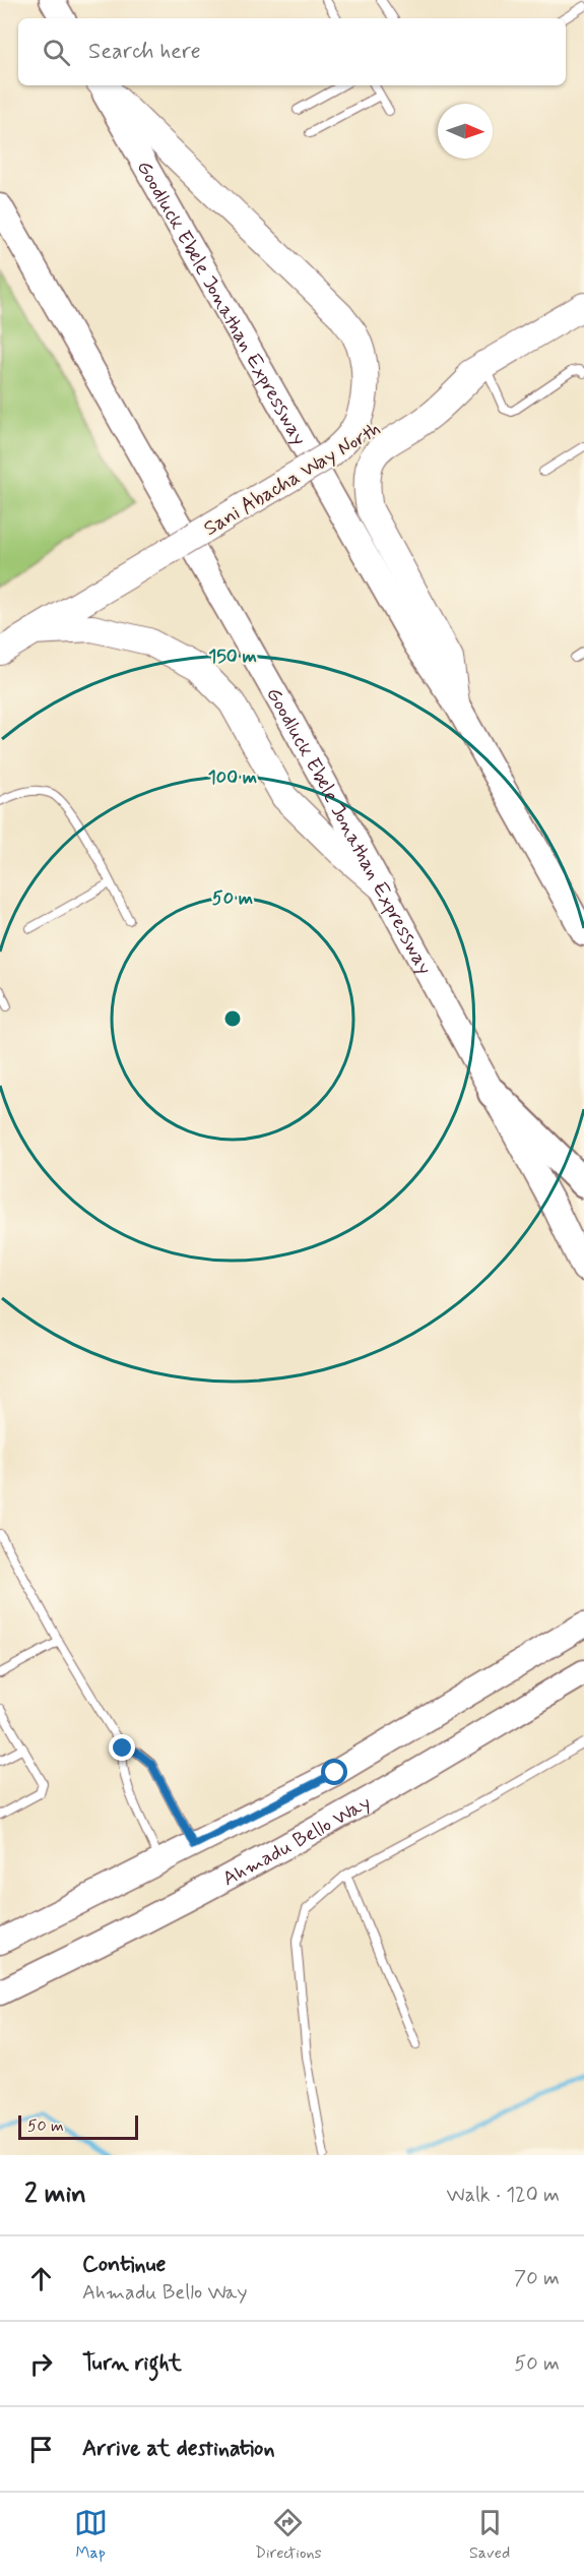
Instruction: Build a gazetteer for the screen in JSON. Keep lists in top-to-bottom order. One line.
{"streets":{"highway":["Sani Abacha Way North"],"main road":["Goodluck Ebele Jonathan Expressway","Ahmadu Bello Way"]},"scale_bar":"50 m","north":"right","page":{"search":"Search here","scale":"50 m","heading":["2 min","Walk · 120 m"],"list":[["Continue","Ahmadu Bello Way","70 m"],["Turn right","50 m"],"Arrive at destination"],"nav":["Map","Directions","Saved"]},"rings":["150 m","100 m","50 m"]}
